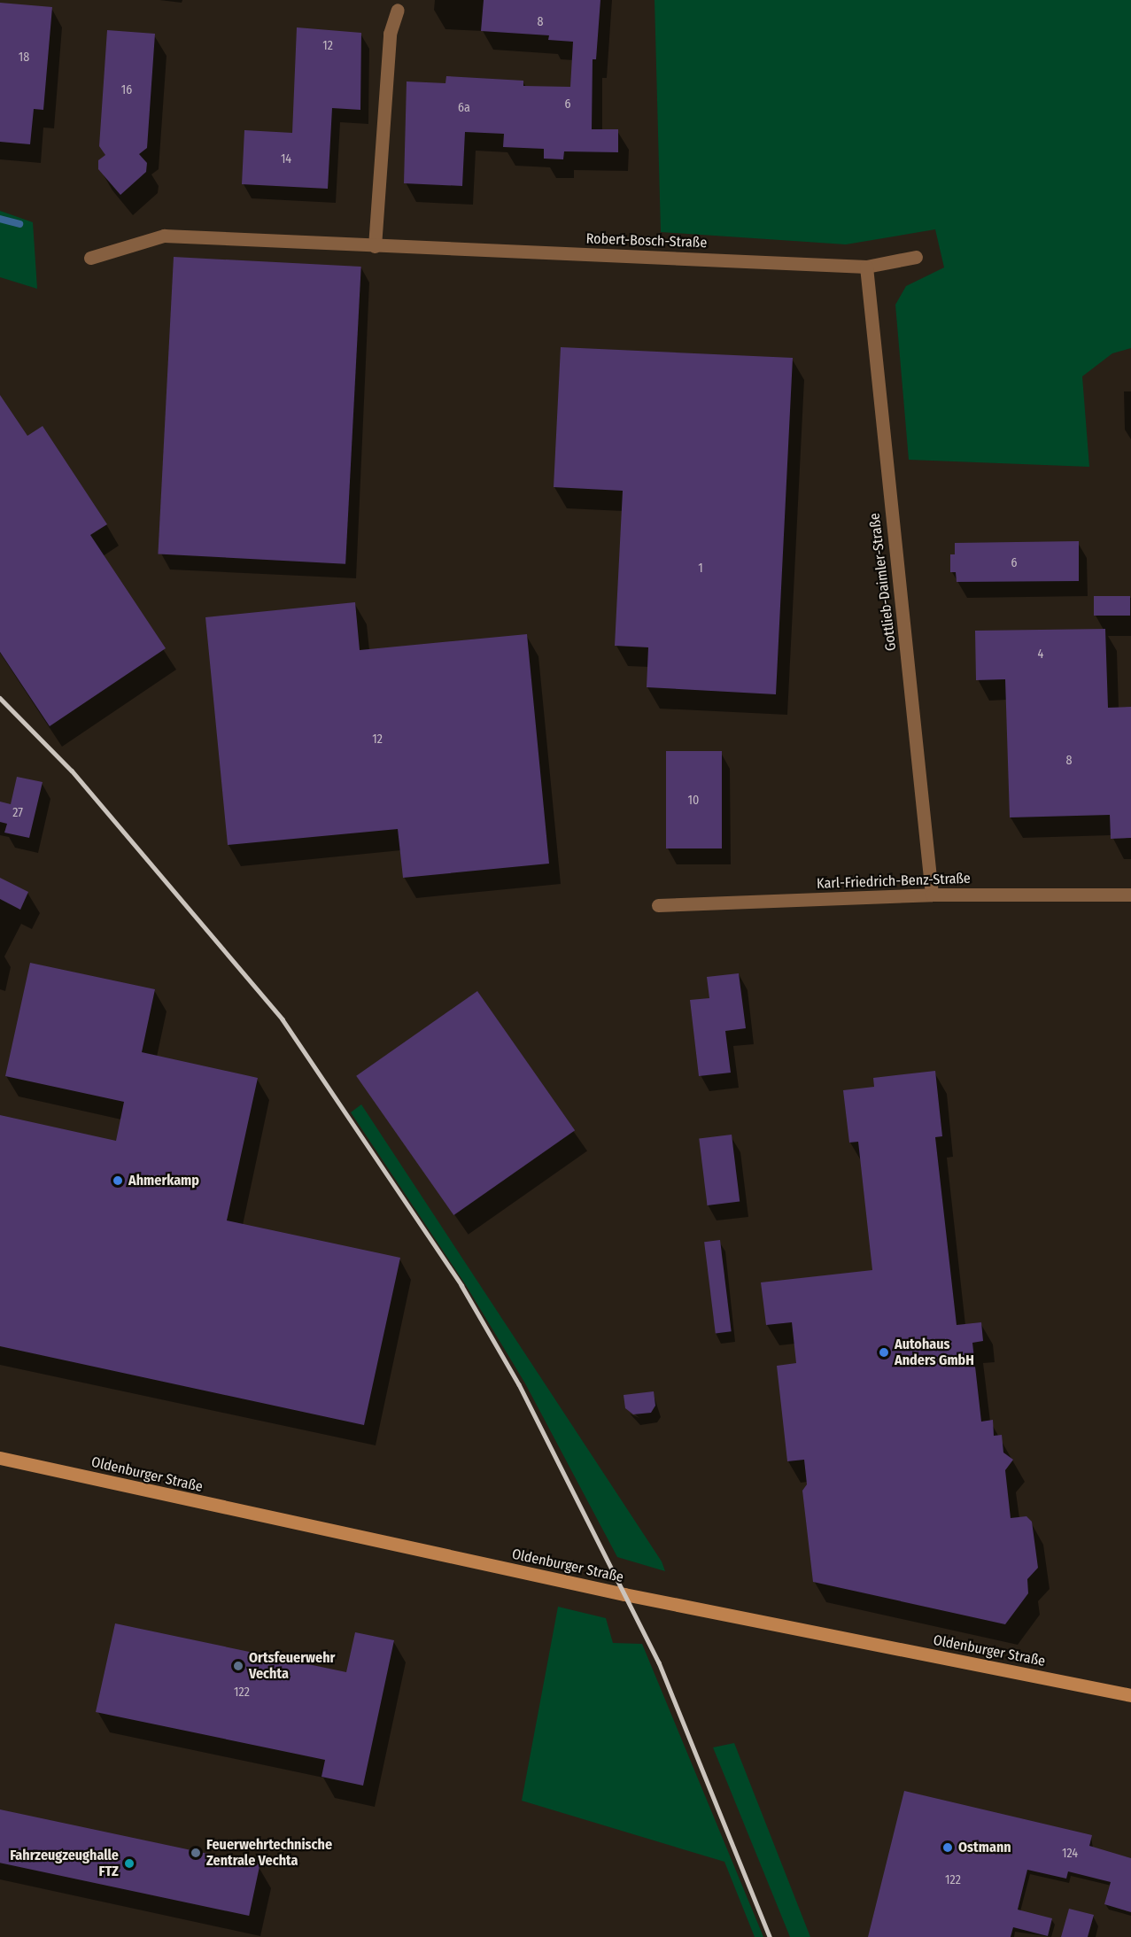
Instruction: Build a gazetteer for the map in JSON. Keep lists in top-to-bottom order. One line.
{"streets":{"main road":["Oldenburger Straße"],"street":["Robert-Bosch-Straße","Gottlieb-Daimler-Straße","Karl-Friedrich-Benz-Straße"]},"crossings":[["Robert-Bosch-Straße","Gottlieb-Daimler-Straße"],["Gottlieb-Daimler-Straße","Karl-Friedrich-Benz-Straße"]],"places":["Ahmerkamp","Autohaus Anders GmbH","Ortsfeuerwehr Vechta","Ostmann","Feuerwehrtechnische Zentrale Vechta","Fahrzeugzeughalle FTZ"],"house_numbers":["8","12","18","16","6","6a","14","6","1","4","12","8","10","27","122","124","122"]}
